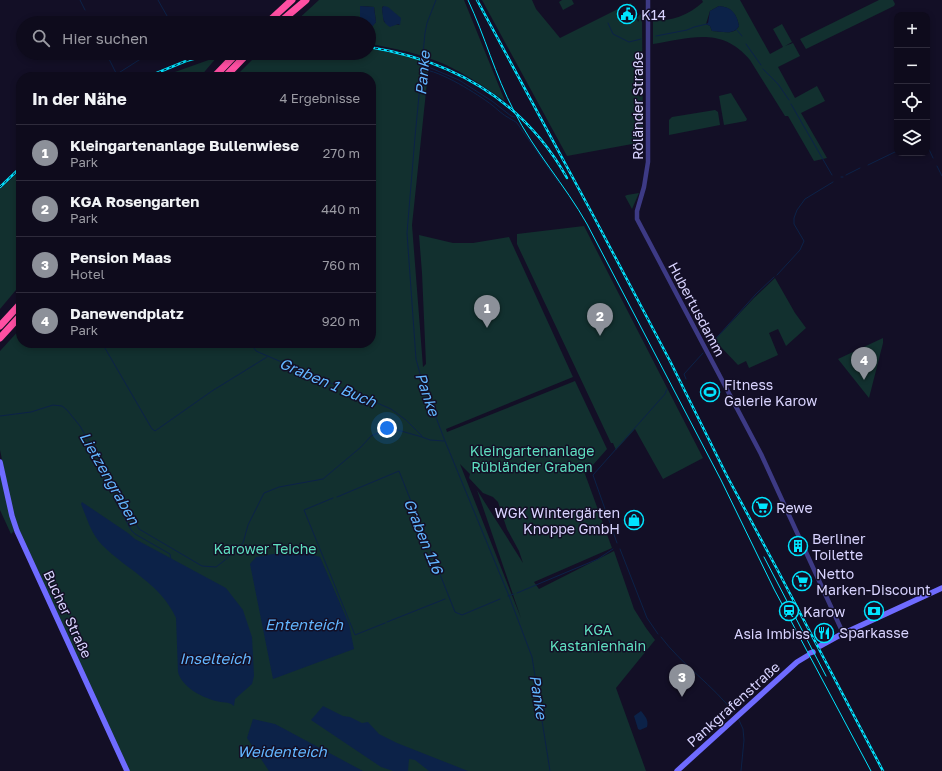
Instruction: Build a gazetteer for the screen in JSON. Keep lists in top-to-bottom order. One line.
{"streets":{"main road":["Bucher Straße","Pankgrafenstraße"],"street":["Röländer Straße","Hubertusdamm"]},"crossings":[["Röländer Straße","Hubertusdamm"]],"water":["Panke","Graben 1 Buch","Lietzengraben","Graben 116","Ententeich","Inselteich","Weidenteich"],"parks":["Kleingartenanlage Rübländer Graben","Karower Teiche","KGA Kastanienhain"],"places":{"public building":["K14"],"sports":["Fitness Galerie Karow"],"supermarket":["Rewe","Netto Marken-Discount"],"shop":["WGK Wintergärten Knoppe GmbH"],"building":["Berliner Toilette"],"station":["Karow"],"bank":["Sparkasse"],"restaurant":["Asia Imbiss"]},"page":{"map_buttons":["+","−"],"search":"Hier suchen","heading":["In der Nähe","4 Ergebnisse"],"list":[{"mark":"1","name":"Kleingartenanlage Bullenwiese","note":"Park","value":"270 m"},{"mark":"2","name":"KGA Rosengarten","note":"Park","value":"440 m"},{"mark":"3","name":"Pension Maas","note":"Hotel","value":"760 m"},{"mark":"4","name":"Danewendplatz","note":"Park","value":"920 m"}],"pins":["1","2","4","3"]}}
